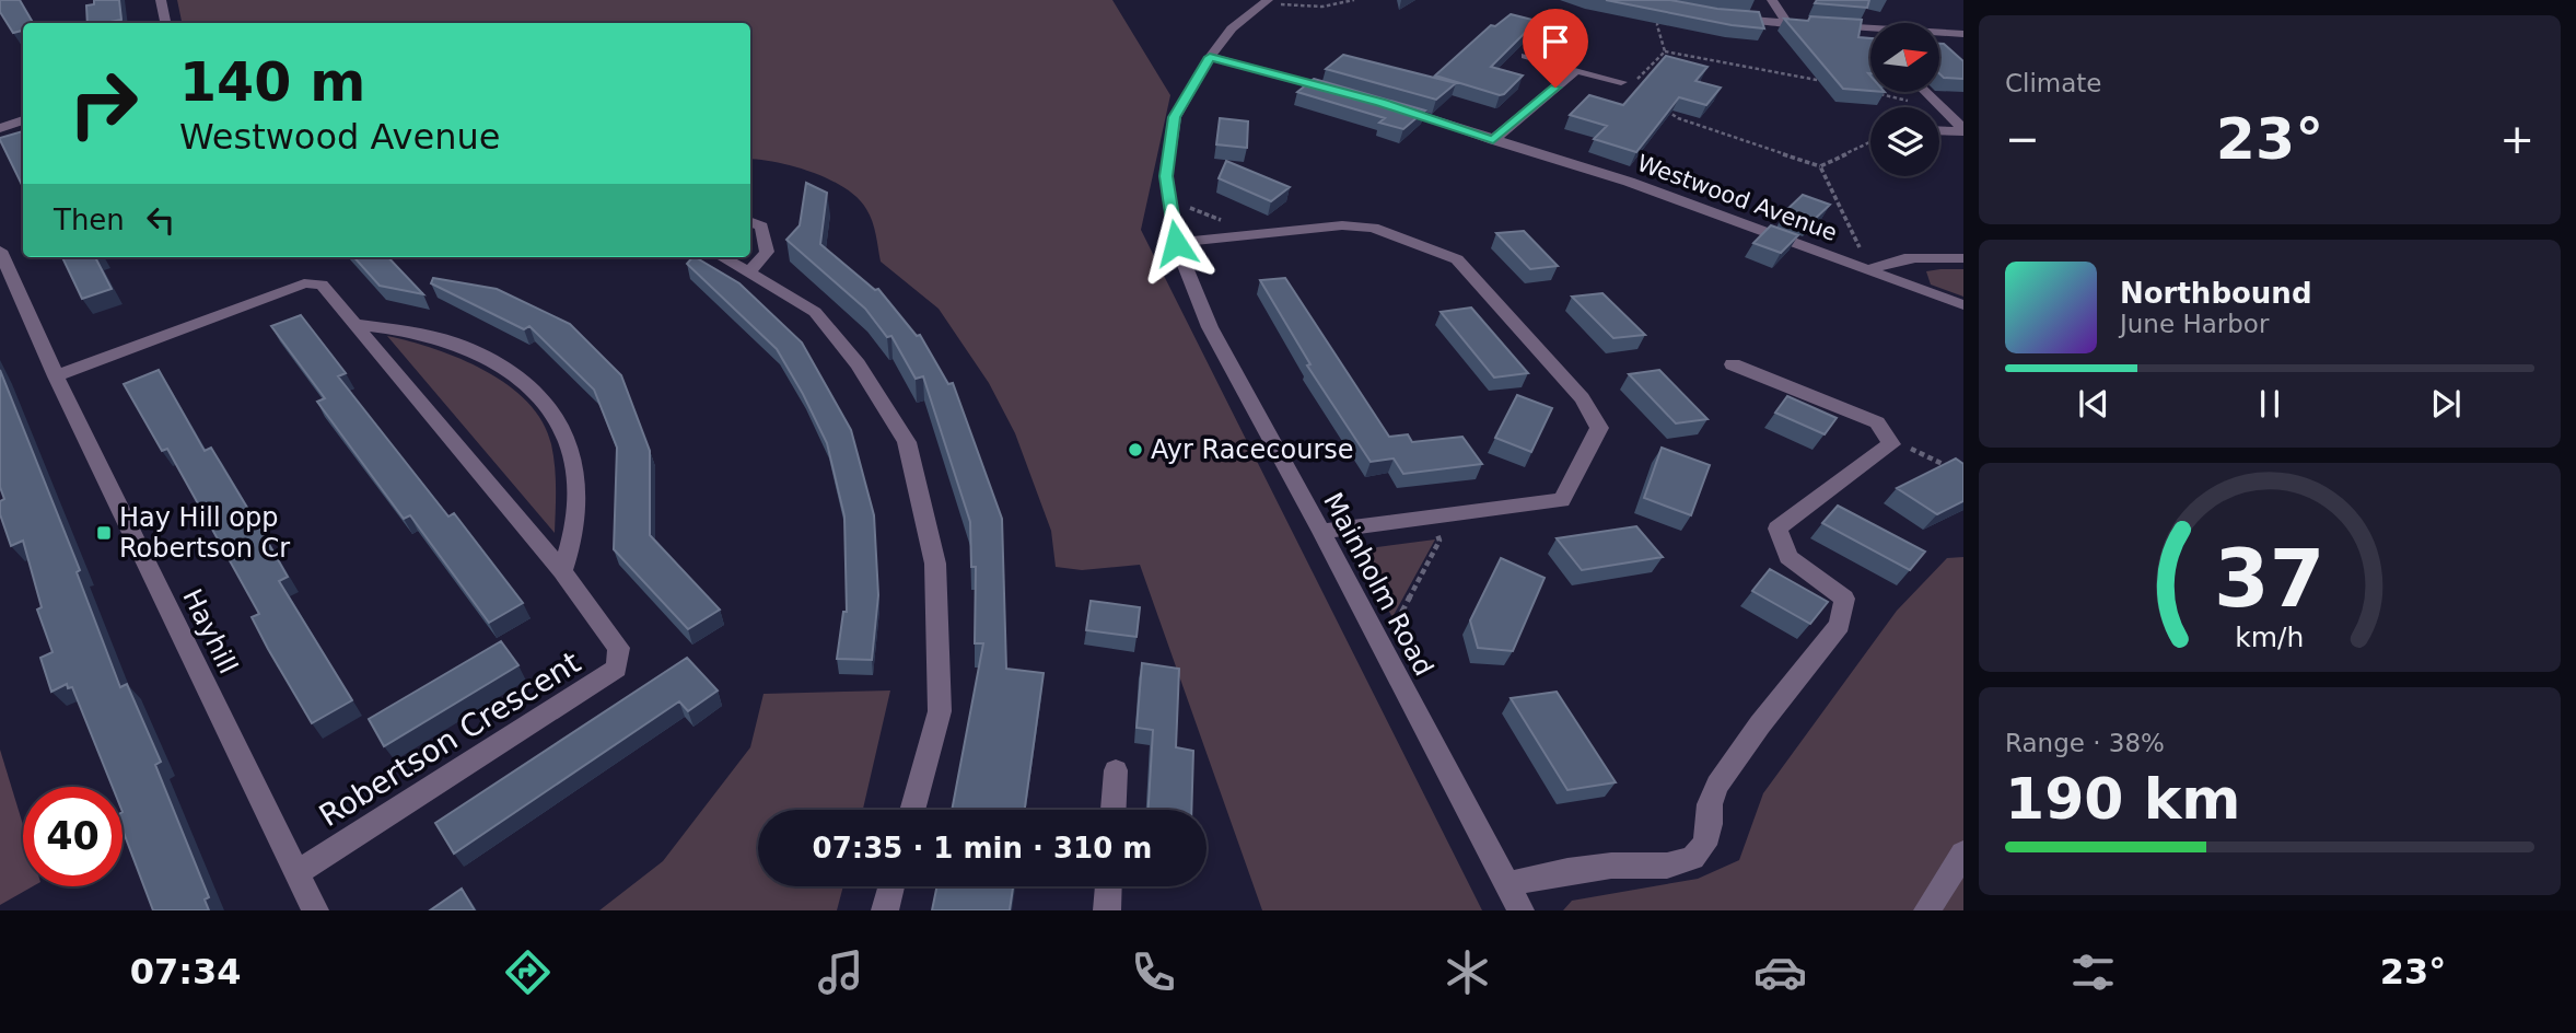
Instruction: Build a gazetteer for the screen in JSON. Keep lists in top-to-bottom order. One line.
{"streets":{"street":["Westwood Avenue","Mainholm Road","Hayhill","Robertson Crescent"]},"crossings":[["Hayhill","Robertson Crescent"]],"places":{"other":["Ayr Racecourse"],"transit":["Hay Hill opp Robertson Cr"]},"north":"right","page":{"tile":["Climate",["Range · 38%","190 km"]],"turn":["140 m","Westwood Avenue"],"heat":["−","23°","+"],"then":"Then","song":["Northbound","June Harbor"],"limit":"40","trip":"07:35 · 1 min · 310 m","tabs":["07:34","23°"],"gauge":["37","km/h"]}}
